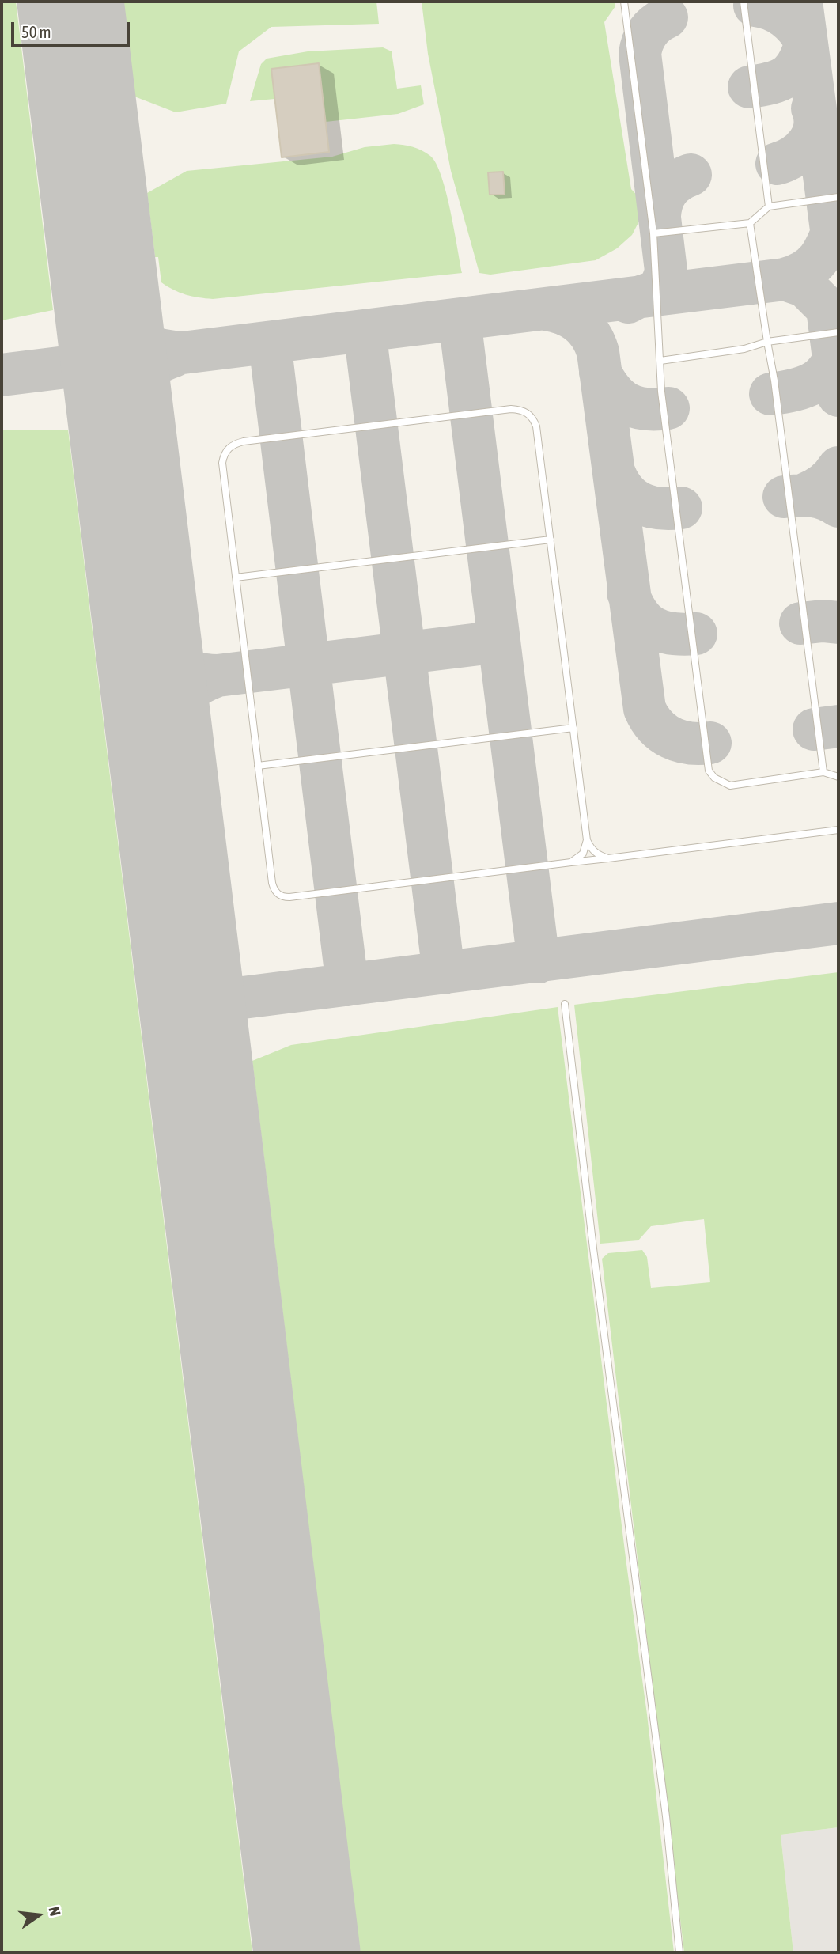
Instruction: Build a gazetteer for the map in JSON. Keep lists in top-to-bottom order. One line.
{"scale_bar":"50 m","north":"right"}
